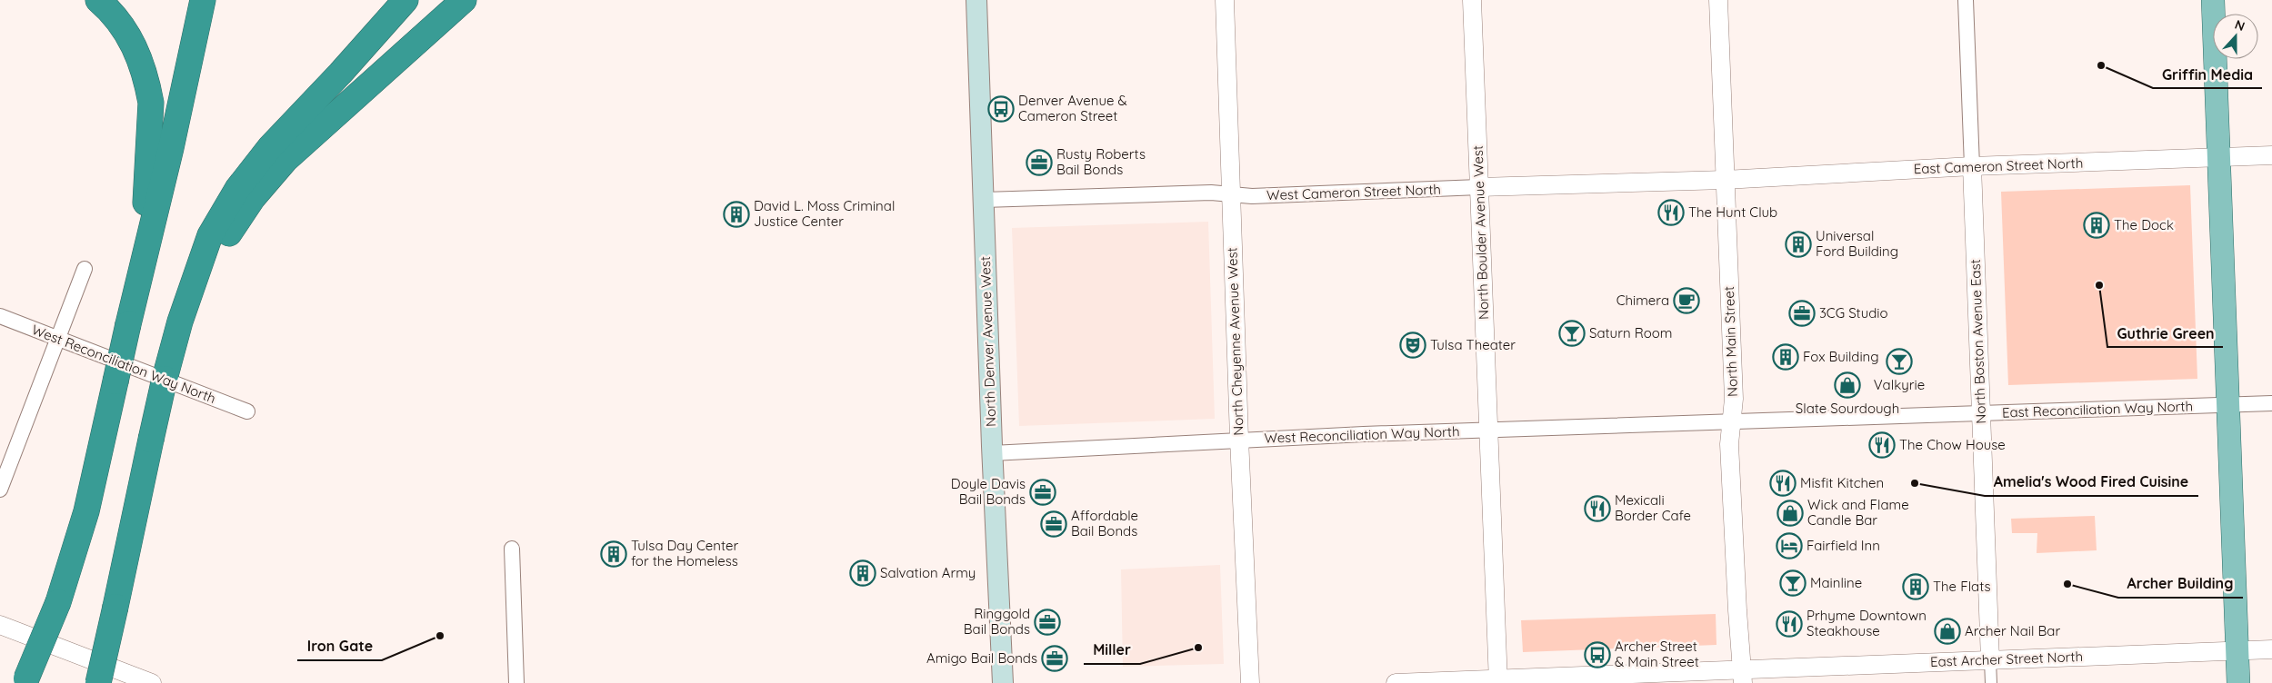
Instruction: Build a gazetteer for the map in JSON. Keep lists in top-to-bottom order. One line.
{"streets":{"main road":["North Denver Avenue West"],"street":["East Cameron Street North","West Cameron Street North","North Boulder Avenue West","North Cheyenne Avenue West","North Main Street","North Boston Avenue East","West Reconciliation Way North","East Reconciliation Way North","East Archer Street North"]},"crossings":[["East Cameron Street North","West Cameron Street North"],["East Cameron Street North","North Main Street"],["East Cameron Street North","North Boston Avenue East"],["West Cameron Street North","North Boulder Avenue West"],["West Cameron Street North","North Denver Avenue West"],["West Cameron Street North","North Cheyenne Avenue West"],["West Cameron Street North","North Main Street"],["North Boulder Avenue West","West Reconciliation Way North"],["North Boulder Avenue West","East Archer Street North"],["North Denver Avenue West","West Reconciliation Way North"],["North Cheyenne Avenue West","West Reconciliation Way North"],["North Main Street","West Reconciliation Way North"],["North Main Street","East Reconciliation Way North"],["North Main Street","East Archer Street North"],["North Boston Avenue East","East Reconciliation Way North"],["North Boston Avenue East","East Archer Street North"],["West Reconciliation Way North","East Reconciliation Way North"]],"places":{"other":["Griffin Media","Guthrie Green","Amelia's Wood Fired Cuisine","Archer Building","Iron Gate","Miller"],"bus stop":["Denver Avenue & Cameron Street","Archer Street & Main Street"],"office":["Rusty Roberts Bail Bonds","3CG Studio","Doyle Davis Bail Bonds","Affordable Bail Bonds","Ringgold Bail Bonds","Amigo Bail Bonds"],"restaurant":["The Hunt Club","The Chow House","Misfit Kitchen","Mexicali Border Cafe","Prhyme Downtown Steakhouse"],"building":["David L. Moss Criminal Justice Center","The Dock","Universal Ford Building","Fox Building","Tulsa Day Center for the Homeless","Salvation Army","The Flats"],"cafe":["Chimera"],"bar":["Saturn Room","Valkyrie","Mainline"],"theatre":["Tulsa Theater"],"shop":["Slate Sourdough","Wick and Flame Candle Bar","Archer Nail Bar"],"hotel":["Fairfield Inn"]},"north":"top"}
